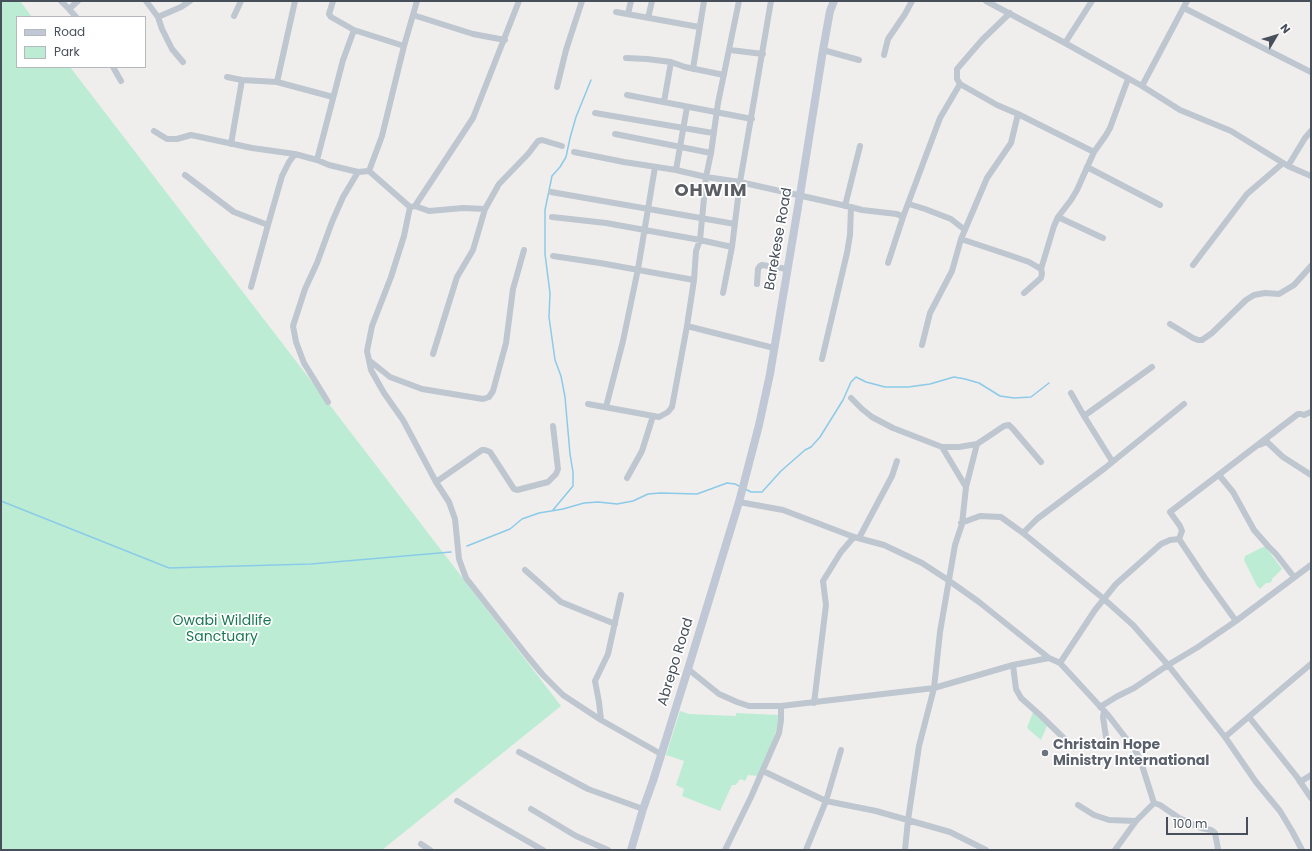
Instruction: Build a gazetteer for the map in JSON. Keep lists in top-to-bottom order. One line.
{"streets":{"main road":["Barekese Road","Abrepo Road"]},"crossings":[["Barekese Road","Abrepo Road"]],"districts":["OHWIM"],"parks":["Owabi Wildlife Sanctuary"],"places":["Christain Hope Ministry International"],"legend":["Road","Park"],"scale_bar":"100 m","north":"top right"}
